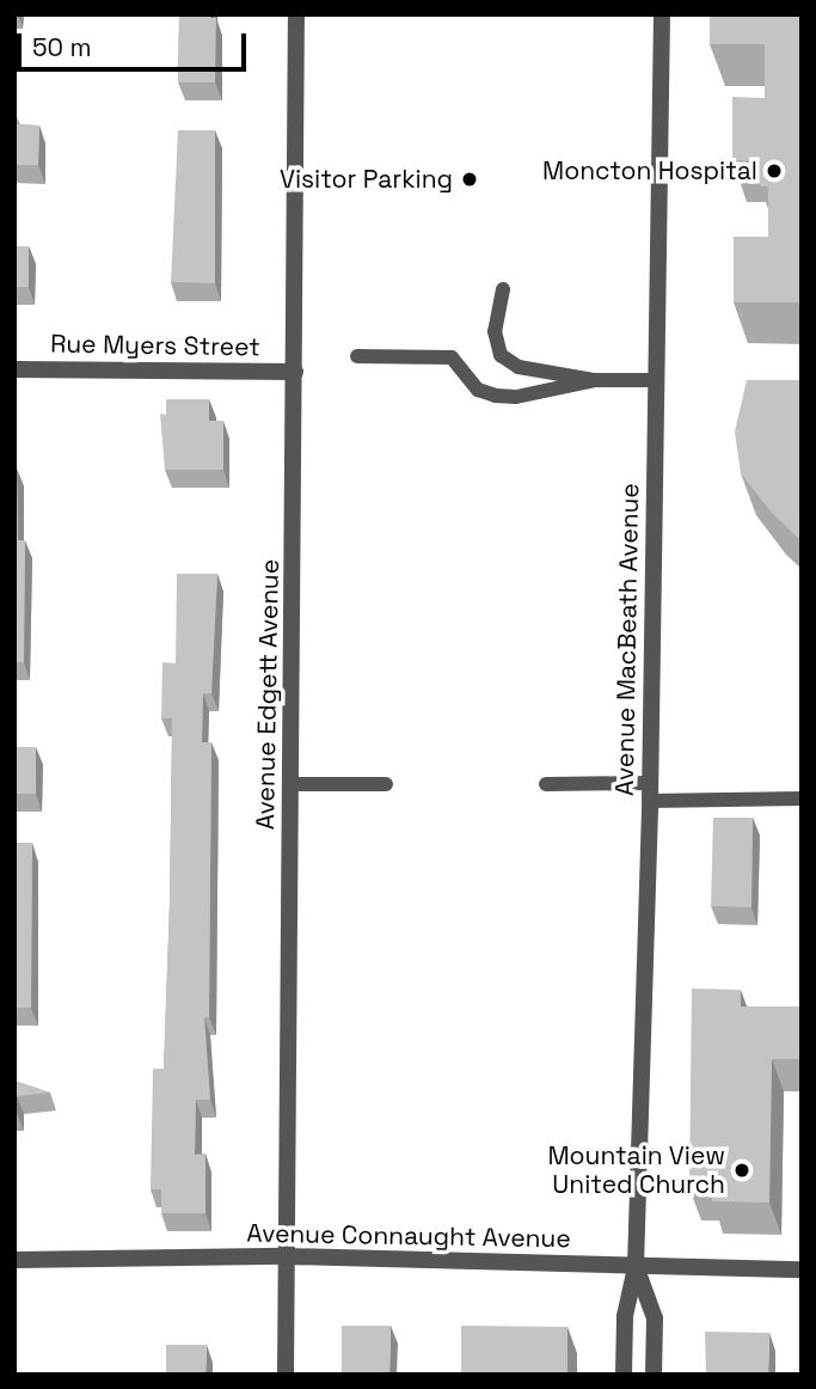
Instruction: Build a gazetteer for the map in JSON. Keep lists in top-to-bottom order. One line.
{"streets":{"street":["Rue Myers Street","Avenue MacBeath Avenue","Avenue Edgett Avenue","Avenue Connaught Avenue"]},"crossings":[["Rue Myers Street","Avenue Edgett Avenue"],["Avenue MacBeath Avenue","Avenue Connaught Avenue"],["Avenue Edgett Avenue","Avenue Connaught Avenue"]],"places":["Moncton Hospital","Visitor Parking","Mountain View United Church"],"scale_bar":"50 m"}
